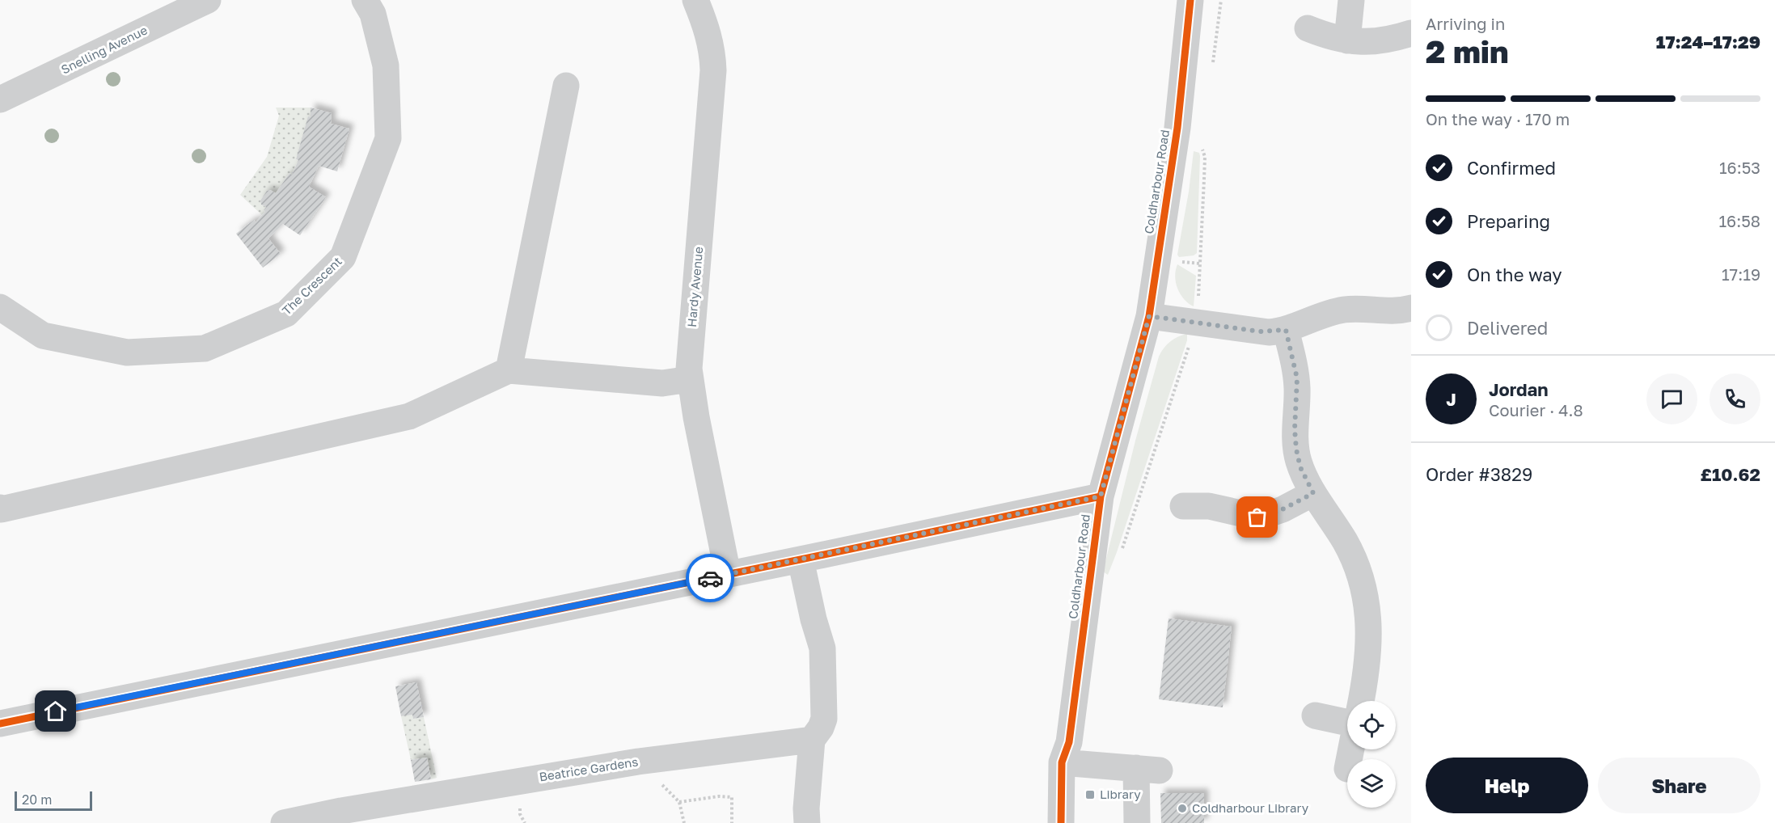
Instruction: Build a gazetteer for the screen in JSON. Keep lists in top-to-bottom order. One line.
{"streets":{"street":["Snelling Avenue","Coldharbour Road","The Crescent","Hardy Avenue","Beatrice Gardens"]},"places":{"transit":["Library"],"other":["Coldharbour Library"]},"scale_bar":"20 m","page":{"heading":["2 min","Arriving in","17:24–17:29"],"panel":["Jordan","Courier · 4.8","Order #3829","£10.62"],"bar":"On the way · 170 m","list":[["Confirmed","16:53"],["Preparing","16:58"],["On the way","17:19"],"Delivered"],"round":"J","buttons":["Help","Share"],"scale":"20 m"}}
